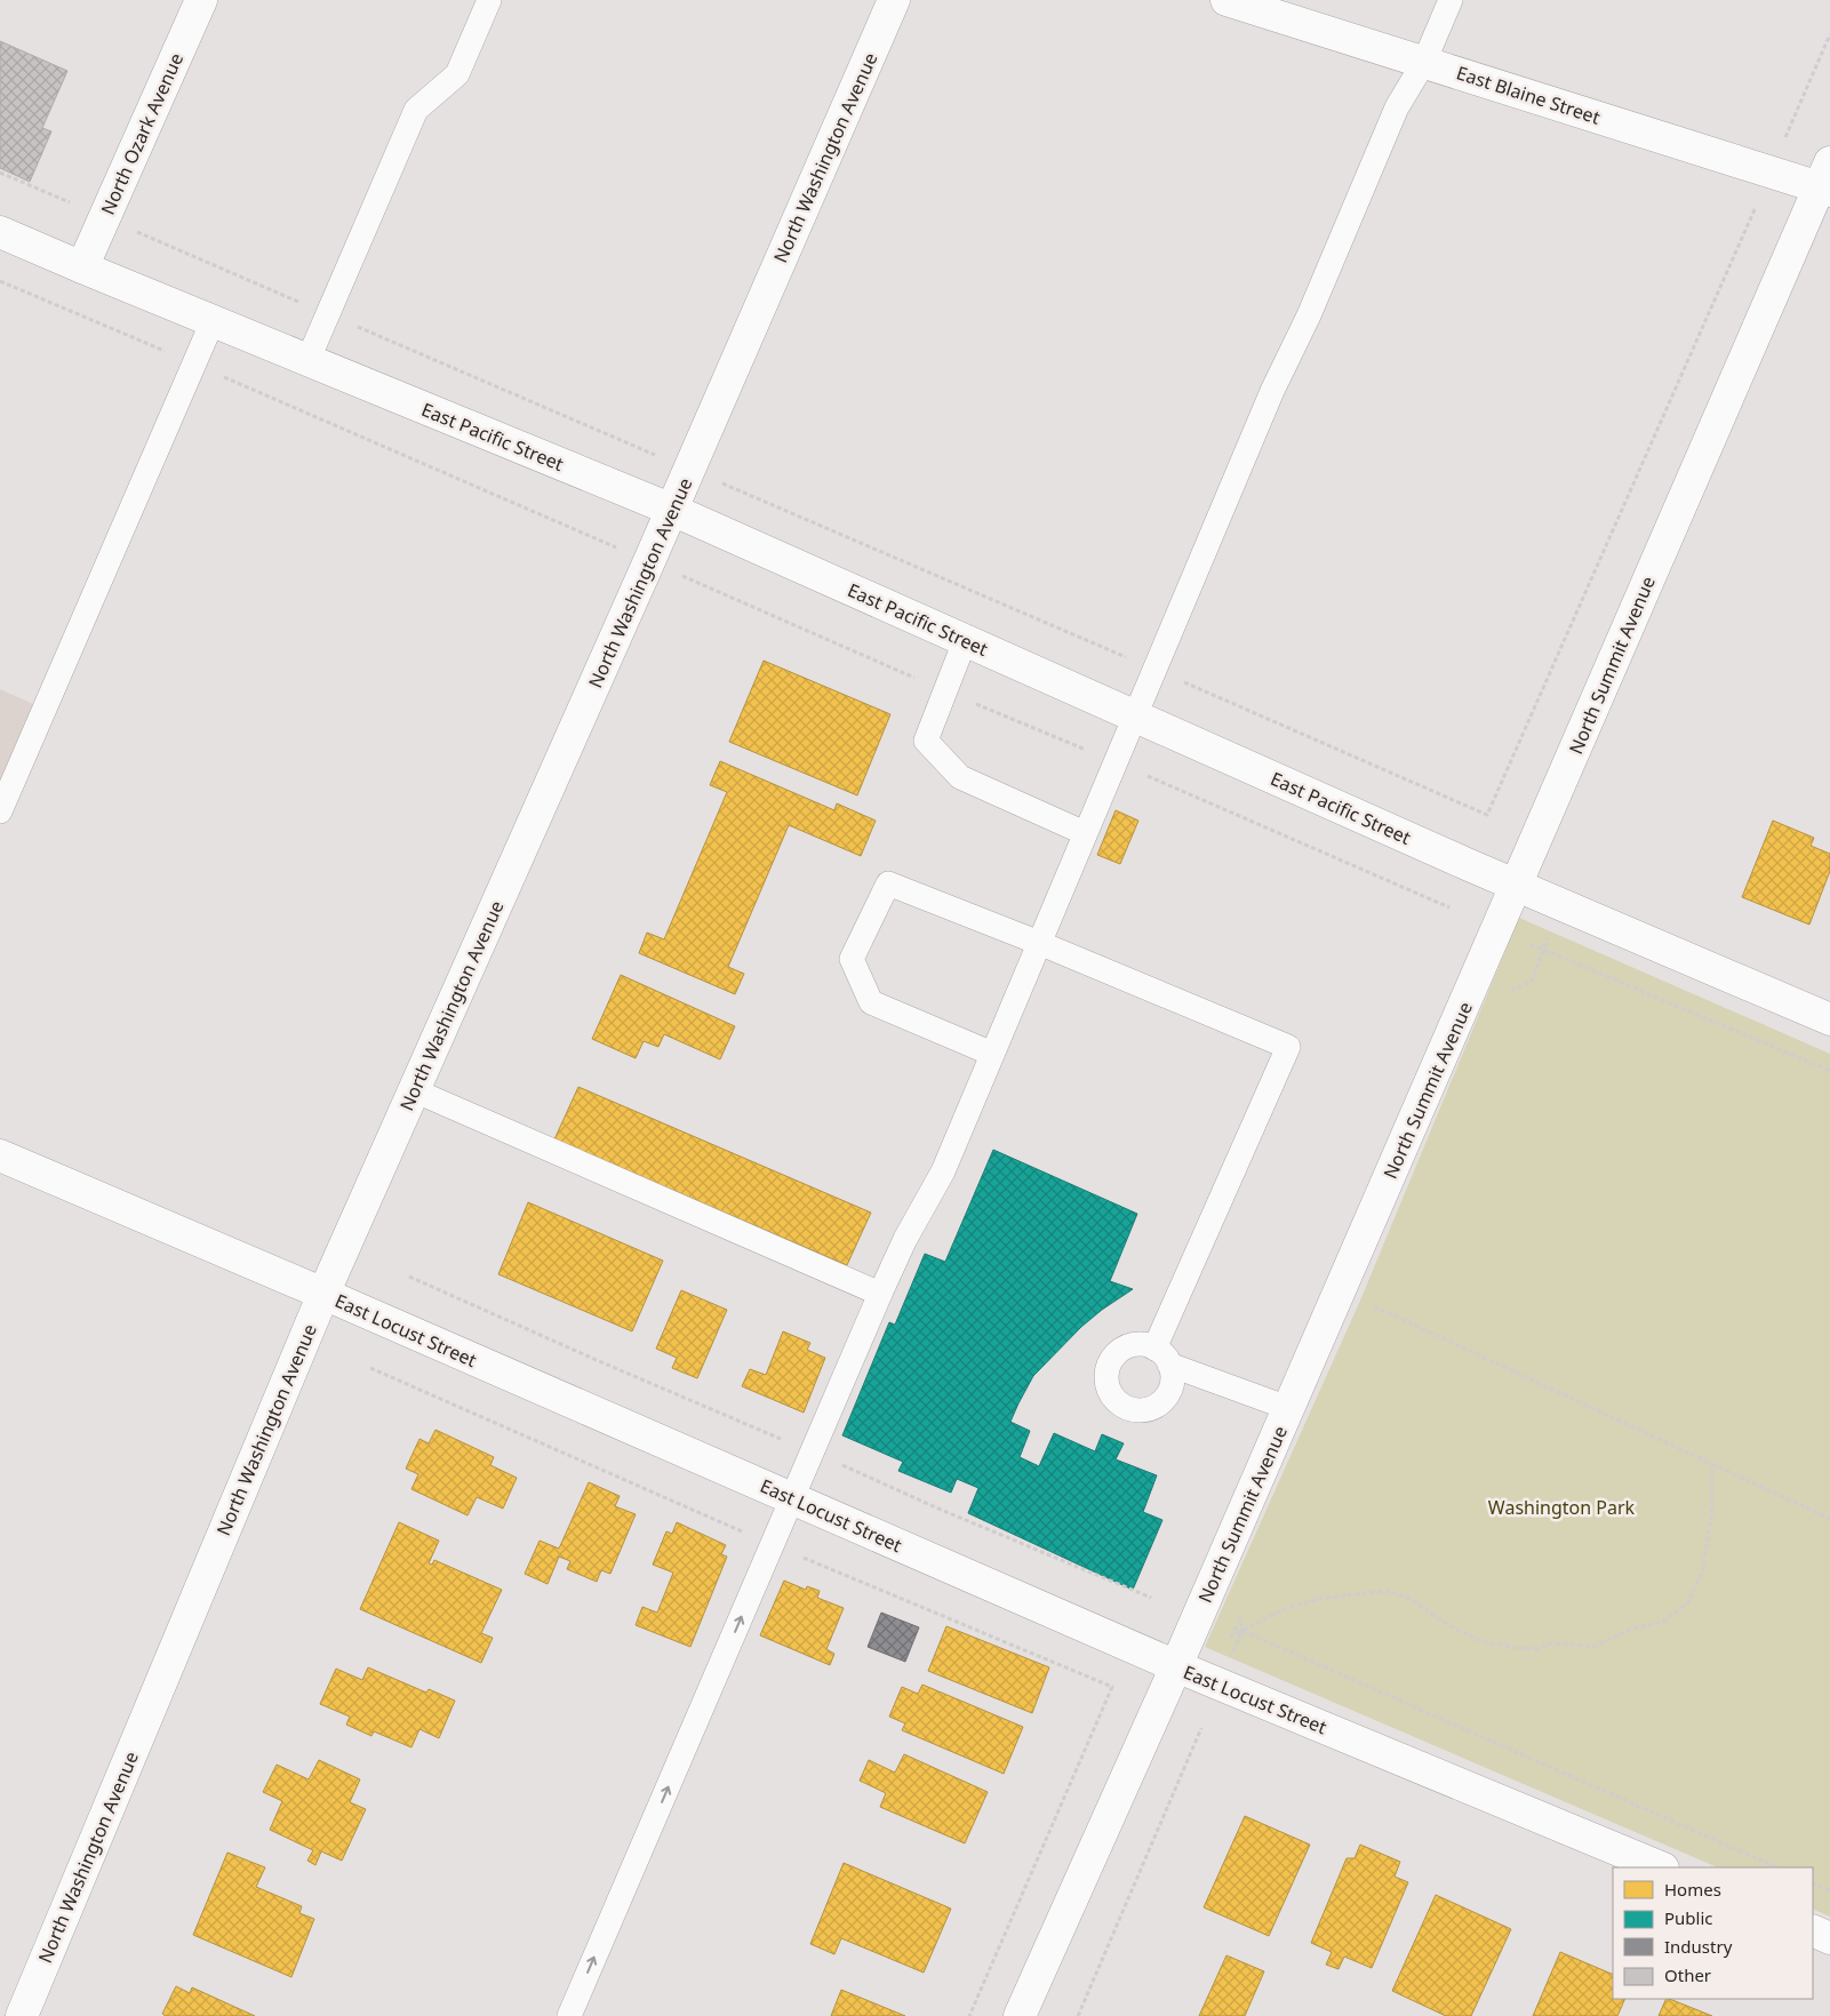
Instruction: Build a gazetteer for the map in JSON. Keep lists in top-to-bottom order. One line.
{"streets":{"street":["East Blaine Street","North Ozark Avenue","North Washington Avenue","East Pacific Street","North Summit Avenue","East Locust Street"]},"crossings":[["East Blaine Street","North Summit Avenue"],["North Ozark Avenue","East Pacific Street"],["North Washington Avenue","East Pacific Street"],["North Washington Avenue","East Locust Street"],["East Pacific Street","North Summit Avenue"],["North Summit Avenue","East Locust Street"]],"parks":["Washington Park"],"legend":["Homes","Public","Industry","Other"]}
